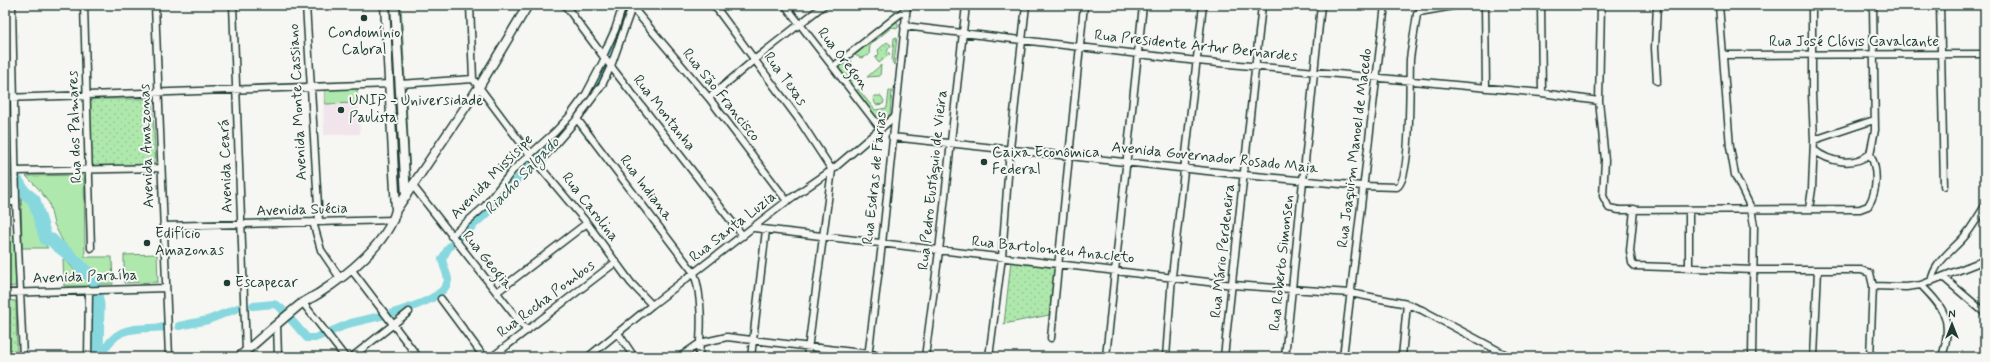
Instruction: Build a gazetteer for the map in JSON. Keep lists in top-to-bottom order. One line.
{"streets":{"street":["Rua José Clóvis Cavalcante","Rua Presidente Artur Bernardes","Rua Oregon","Rua Texas","Rua São Francisco","Avenida Monte Cassiano","Rua Montanha","Rua dos Palmares","Avenida Amazonas","Rua Joaquim Manoel de Macedo","Avenida Governador Rosado Maia","Avenida Ceará","Avenida Missisipe","Rua Esdras de Farias","Rua Pedro Eustáquio de Vieira","Rua Indiana","Rua Carolina","Avenida Suécia","Rua Santa Luzia","Rua Bartolomeu Anacleto","Rua Mário Perdeneira","Rua Geogia","Rua Roberto Simonsen","Avenida Paraíba","Rua Rocha Pombos"]},"crossings":[["Rua Presidente Artur Bernardes","Rua Joaquim Manoel de Macedo"],["Rua Presidente Artur Bernardes","Avenida Governador Rosado Maia"],["Rua Presidente Artur Bernardes","Rua Esdras de Farias"],["Rua Presidente Artur Bernardes","Rua Pedro Eustáquio de Vieira"],["Rua Presidente Artur Bernardes","Rua Mário Perdeneira"],["Rua Presidente Artur Bernardes","Rua Roberto Simonsen"],["Rua Oregon","Rua Santa Luzia"],["Rua Texas","Rua Santa Luzia"],["Rua São Francisco","Avenida Missisipe"],["Rua São Francisco","Rua Santa Luzia"],["Avenida Monte Cassiano","Avenida Suécia"],["Rua Montanha","Avenida Missisipe"],["Rua Montanha","Rua Santa Luzia"],["Avenida Amazonas","Avenida Suécia"],["Avenida Amazonas","Avenida Paraíba"],["Rua Joaquim Manoel de Macedo","Avenida Governador Rosado Maia"],["Rua Joaquim Manoel de Macedo","Rua Bartolomeu Anacleto"],["Avenida Governador Rosado Maia","Rua Esdras de Farias"],["Avenida Governador Rosado Maia","Rua Pedro Eustáquio de Vieira"],["Avenida Governador Rosado Maia","Rua Mário Perdeneira"],["Avenida Governador Rosado Maia","Rua Roberto Simonsen"],["Avenida Ceará","Avenida Suécia"],["Avenida Missisipe","Rua Indiana"],["Avenida Missisipe","Rua Carolina"],["Avenida Missisipe","Rua Geogia"],["Rua Esdras de Farias","Rua Santa Luzia"],["Rua Esdras de Farias","Rua Bartolomeu Anacleto"],["Rua Pedro Eustáquio de Vieira","Rua Bartolomeu Anacleto"],["Rua Indiana","Rua Santa Luzia"],["Rua Carolina","Rua Santa Luzia"],["Rua Carolina","Rua Rocha Pombos"],["Rua Santa Luzia","Rua Bartolomeu Anacleto"],["Rua Bartolomeu Anacleto","Rua Mário Perdeneira"],["Rua Bartolomeu Anacleto","Rua Roberto Simonsen"],["Rua Geogia","Rua Rocha Pombos"]],"water":["Riacho Salgado"],"places":["Condomínio Cabral","UNIP - Universidade Paulista","Caixa Econômica Federal","Edifício Amazonas","Escapecar"],"north":"top"}
